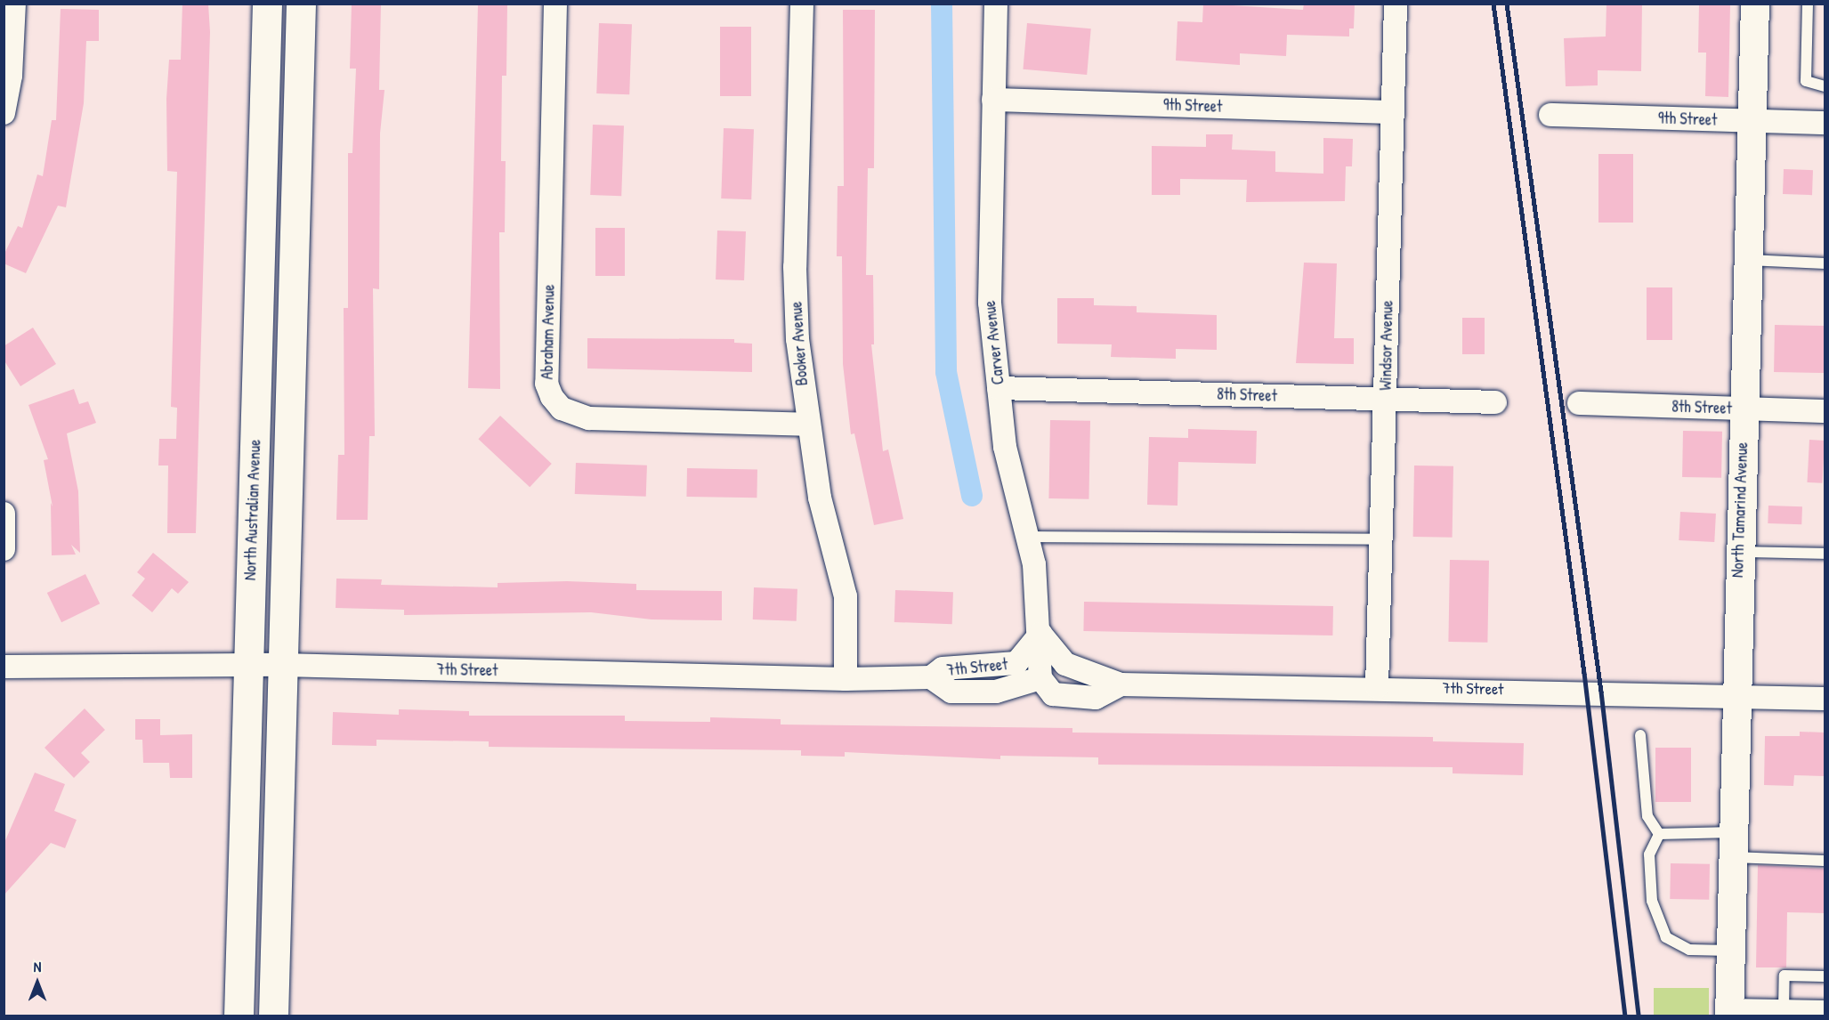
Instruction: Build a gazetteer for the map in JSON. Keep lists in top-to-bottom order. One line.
{"streets":{"main road":["North Australian Avenue"],"street":["9th Street","Abraham Avenue","Carver Avenue","Booker Avenue","Windsor Avenue","8th Street","North Tamarind Avenue","7th Street"]},"crossings":[["9th Street","Carver Avenue"],["9th Street","Windsor Avenue"],["9th Street","North Tamarind Avenue"],["Abraham Avenue","Booker Avenue"],["Carver Avenue","8th Street"],["Carver Avenue","7th Street"],["Booker Avenue","7th Street"],["Windsor Avenue","8th Street"],["Windsor Avenue","7th Street"],["8th Street","North Tamarind Avenue"],["North Australian Avenue","7th Street"],["North Tamarind Avenue","7th Street"]],"north":"top"}
